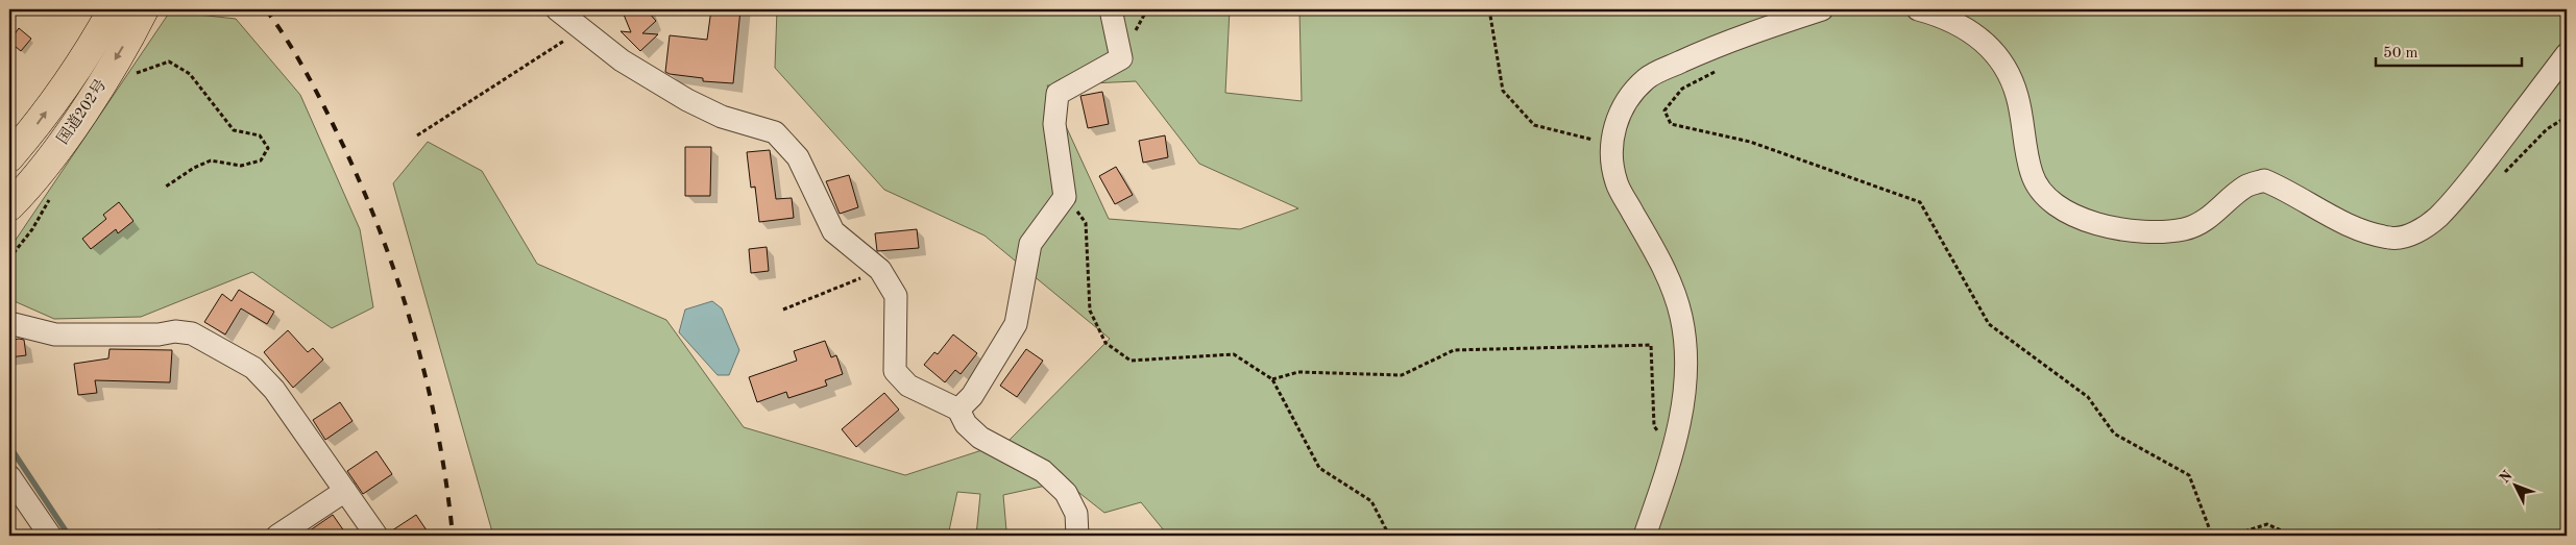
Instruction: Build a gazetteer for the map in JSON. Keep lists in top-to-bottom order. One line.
{"streets":{"highway":["国道202号"]},"scale_bar":"50 m","north":"top left"}
